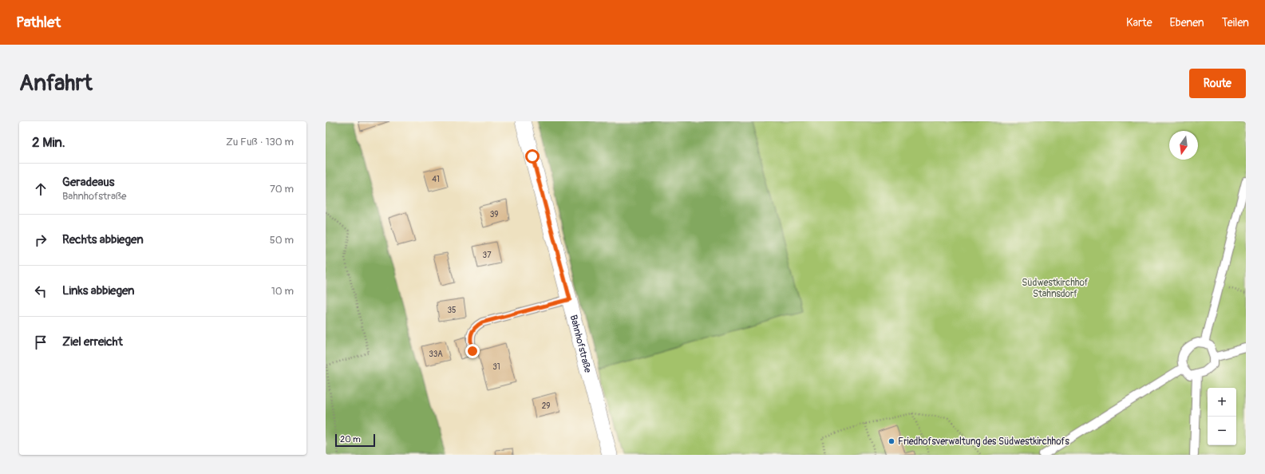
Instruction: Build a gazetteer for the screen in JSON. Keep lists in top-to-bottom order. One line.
{"streets":{"street":["Bahnhofstraße"]},"parks":["Südwestkirchhof Stahnsdorf"],"places":["Friedhofsverwaltung des Südwestkirchhofs"],"house_numbers":["41","39","37","35","33A","31","29"],"scale_bar":"20 m","north":"bottom","page":{"header":"Pathlet","nav":["Karte","Ebenen","Teilen"],"buttons":"Route","title":"Anfahrt","heading":["2 Min.","Zu Fuß · 130 m"],"list":[["Geradeaus","Bahnhofstraße","70 m"],["Rechts abbiegen","50 m"],["Links abbiegen","10 m"],"Ziel erreicht"],"map_buttons":["+","−"],"scale":"20 m"}}
